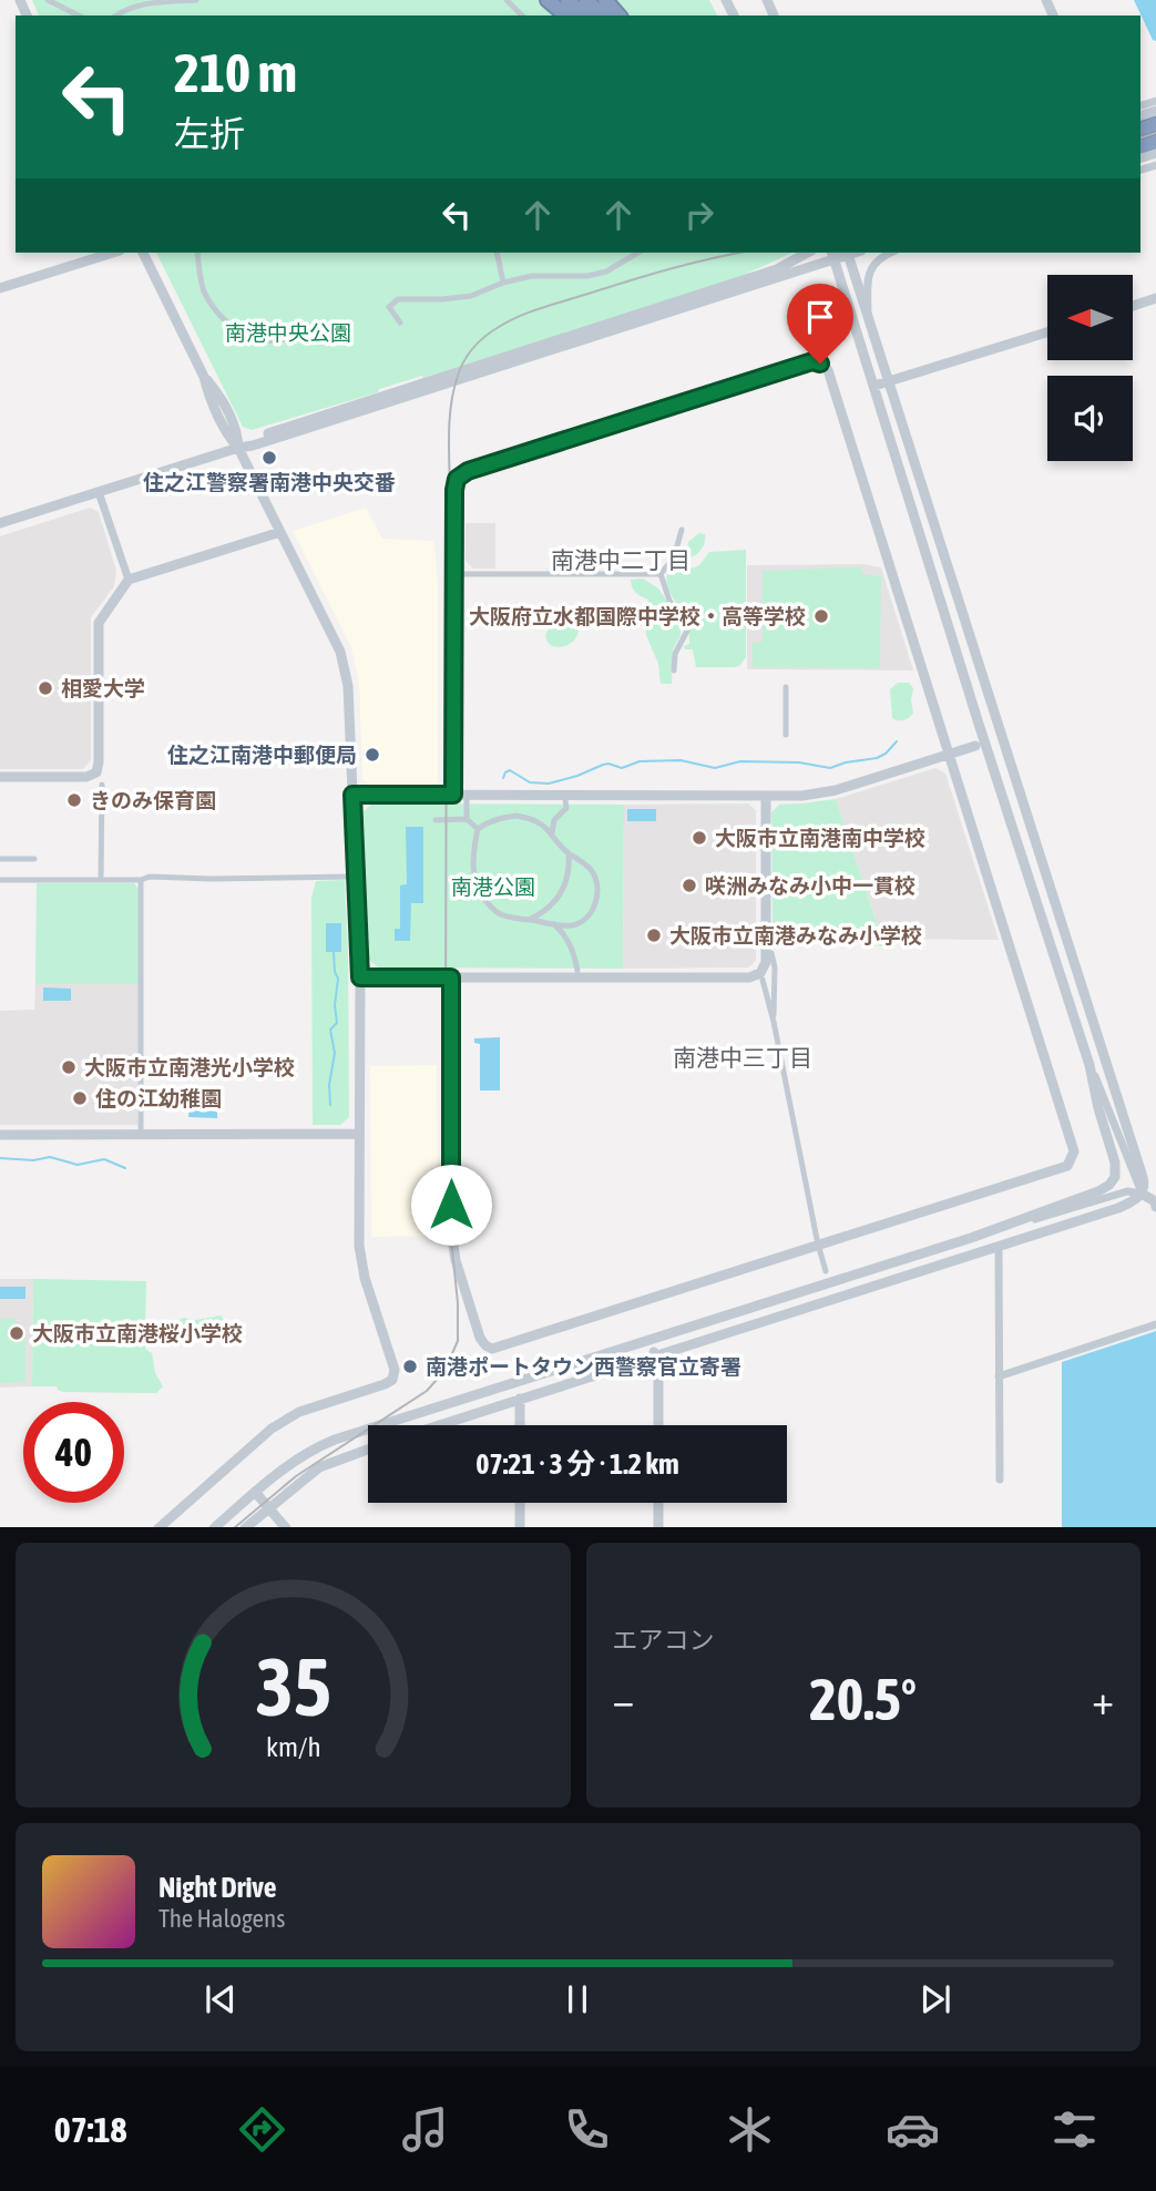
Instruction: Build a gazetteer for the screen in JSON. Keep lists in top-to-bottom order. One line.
{"districts":["南港中二丁目","南港中三丁目"],"parks":["南港中央公園","南港公園"],"places":["住之江警察署南港中央交番","大阪府立水都国際中学校・高等学校","相愛大学","住之江南港中郵便局","きのみ保育園","大阪市立南港南中学校","咲洲みなみ小中一貫校","大阪市立南港みなみ小学校","大阪市立南港光小学校","住の江幼稚園","大阪市立南港桜小学校","南港ポートタウン西警察官立寄署"],"north":"left","page":{"turn":["210 m","左折"],"limit":"40","trip":"07:21 · 3 分 · 1.2 km","tile":"エアコン","heat":["−","20.5°","+"],"song":["Night Drive","The Halogens"],"tabs":"07:18","gauge":["35","km/h"]}}
